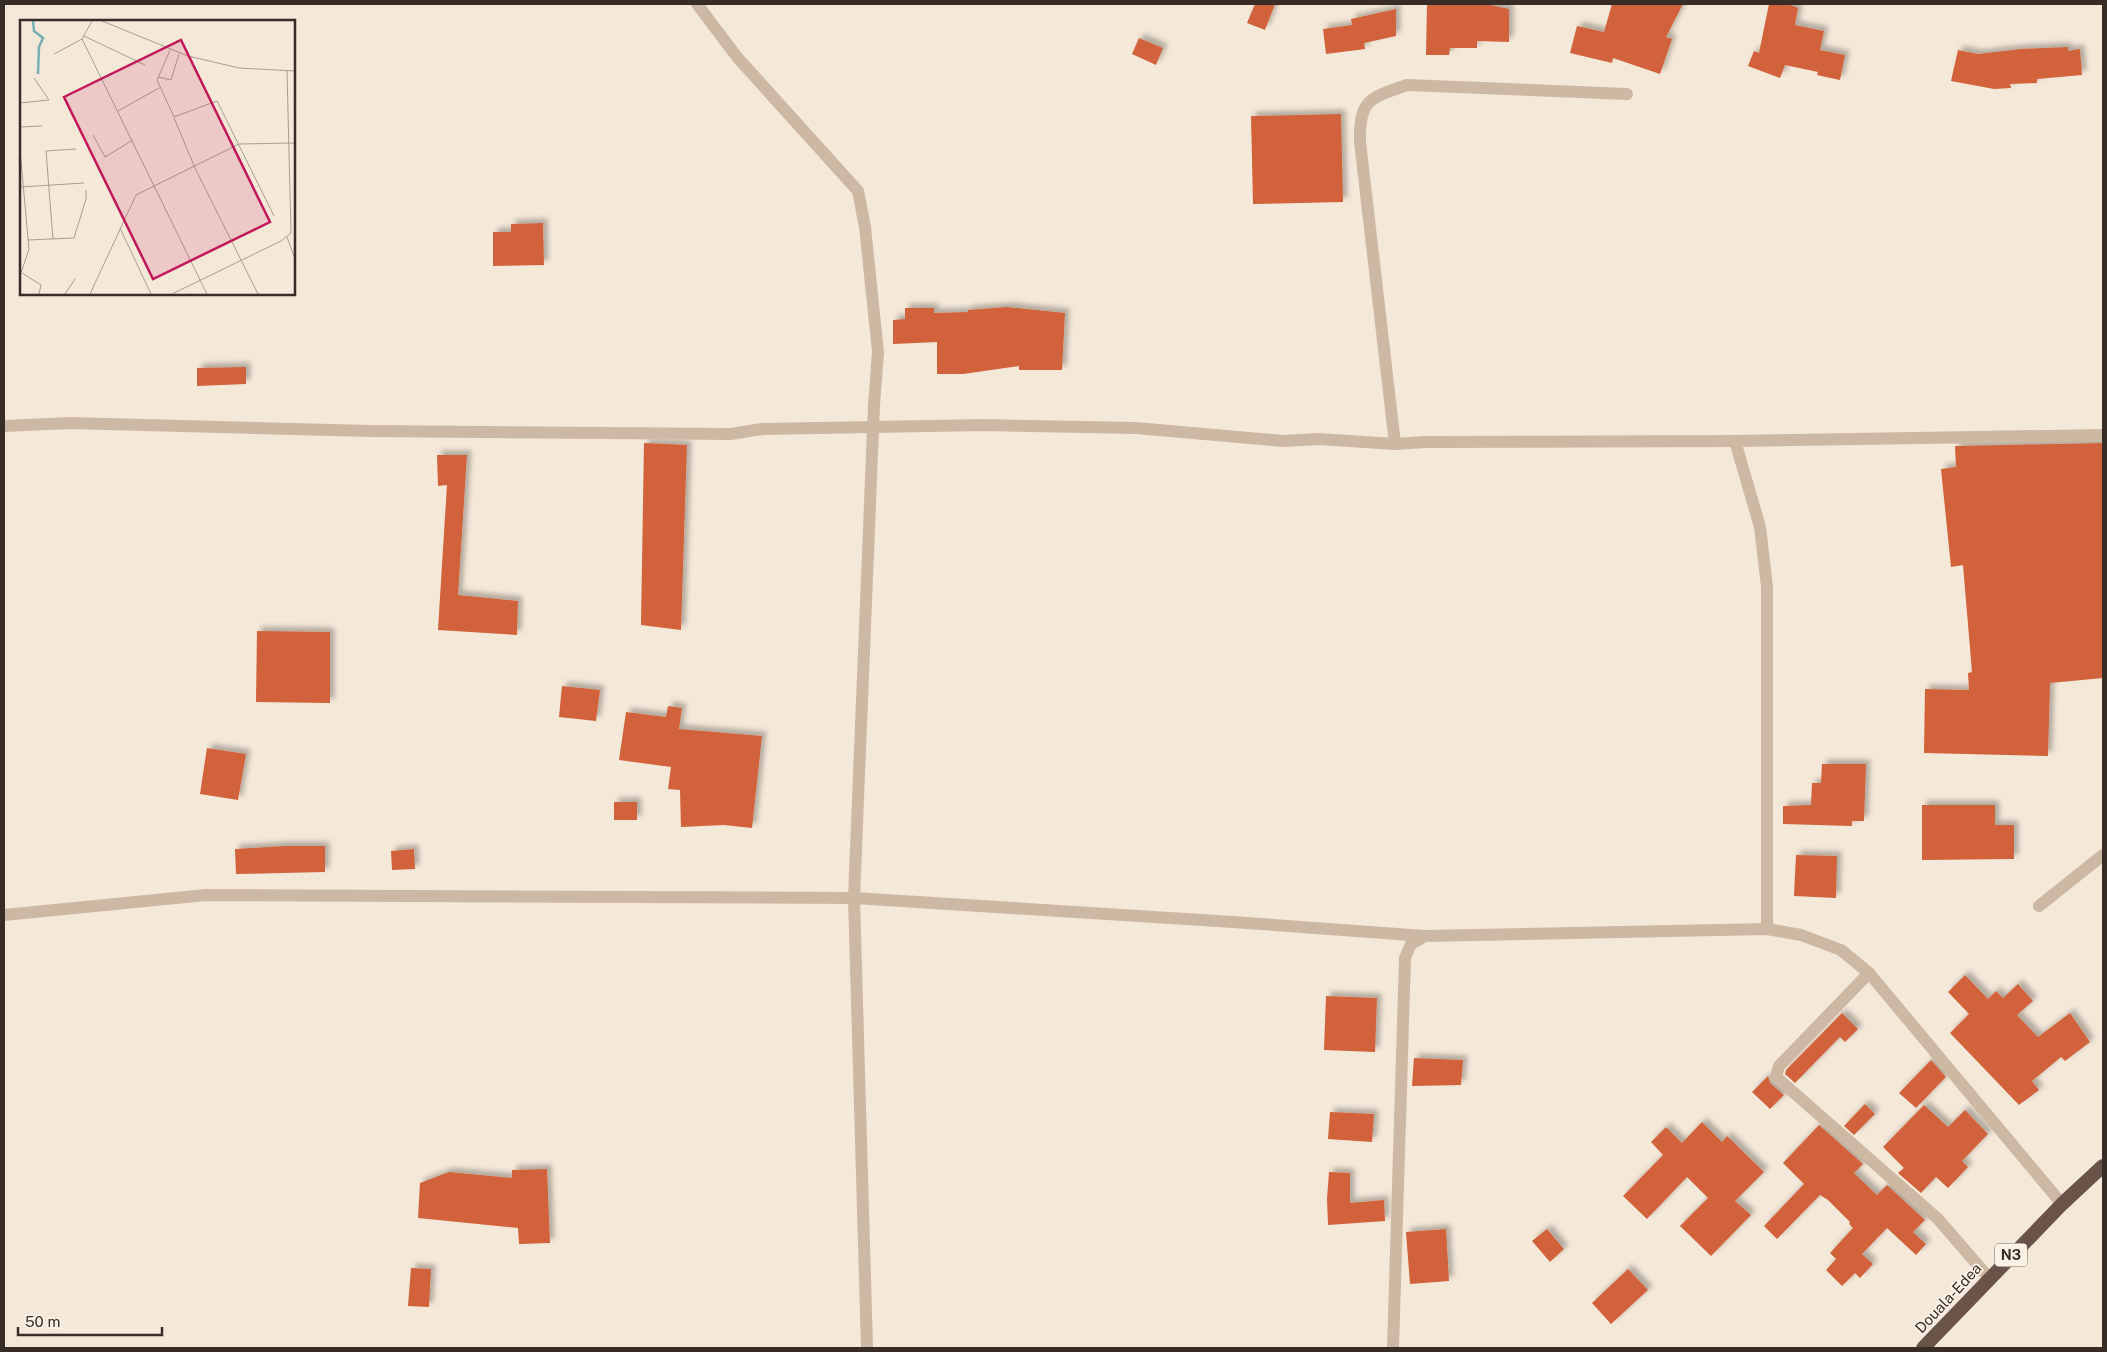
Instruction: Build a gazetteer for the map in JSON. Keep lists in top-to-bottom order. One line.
{"streets":{"highway":["N3","Douala-Edea"]},"scale_bar":"50 m"}
